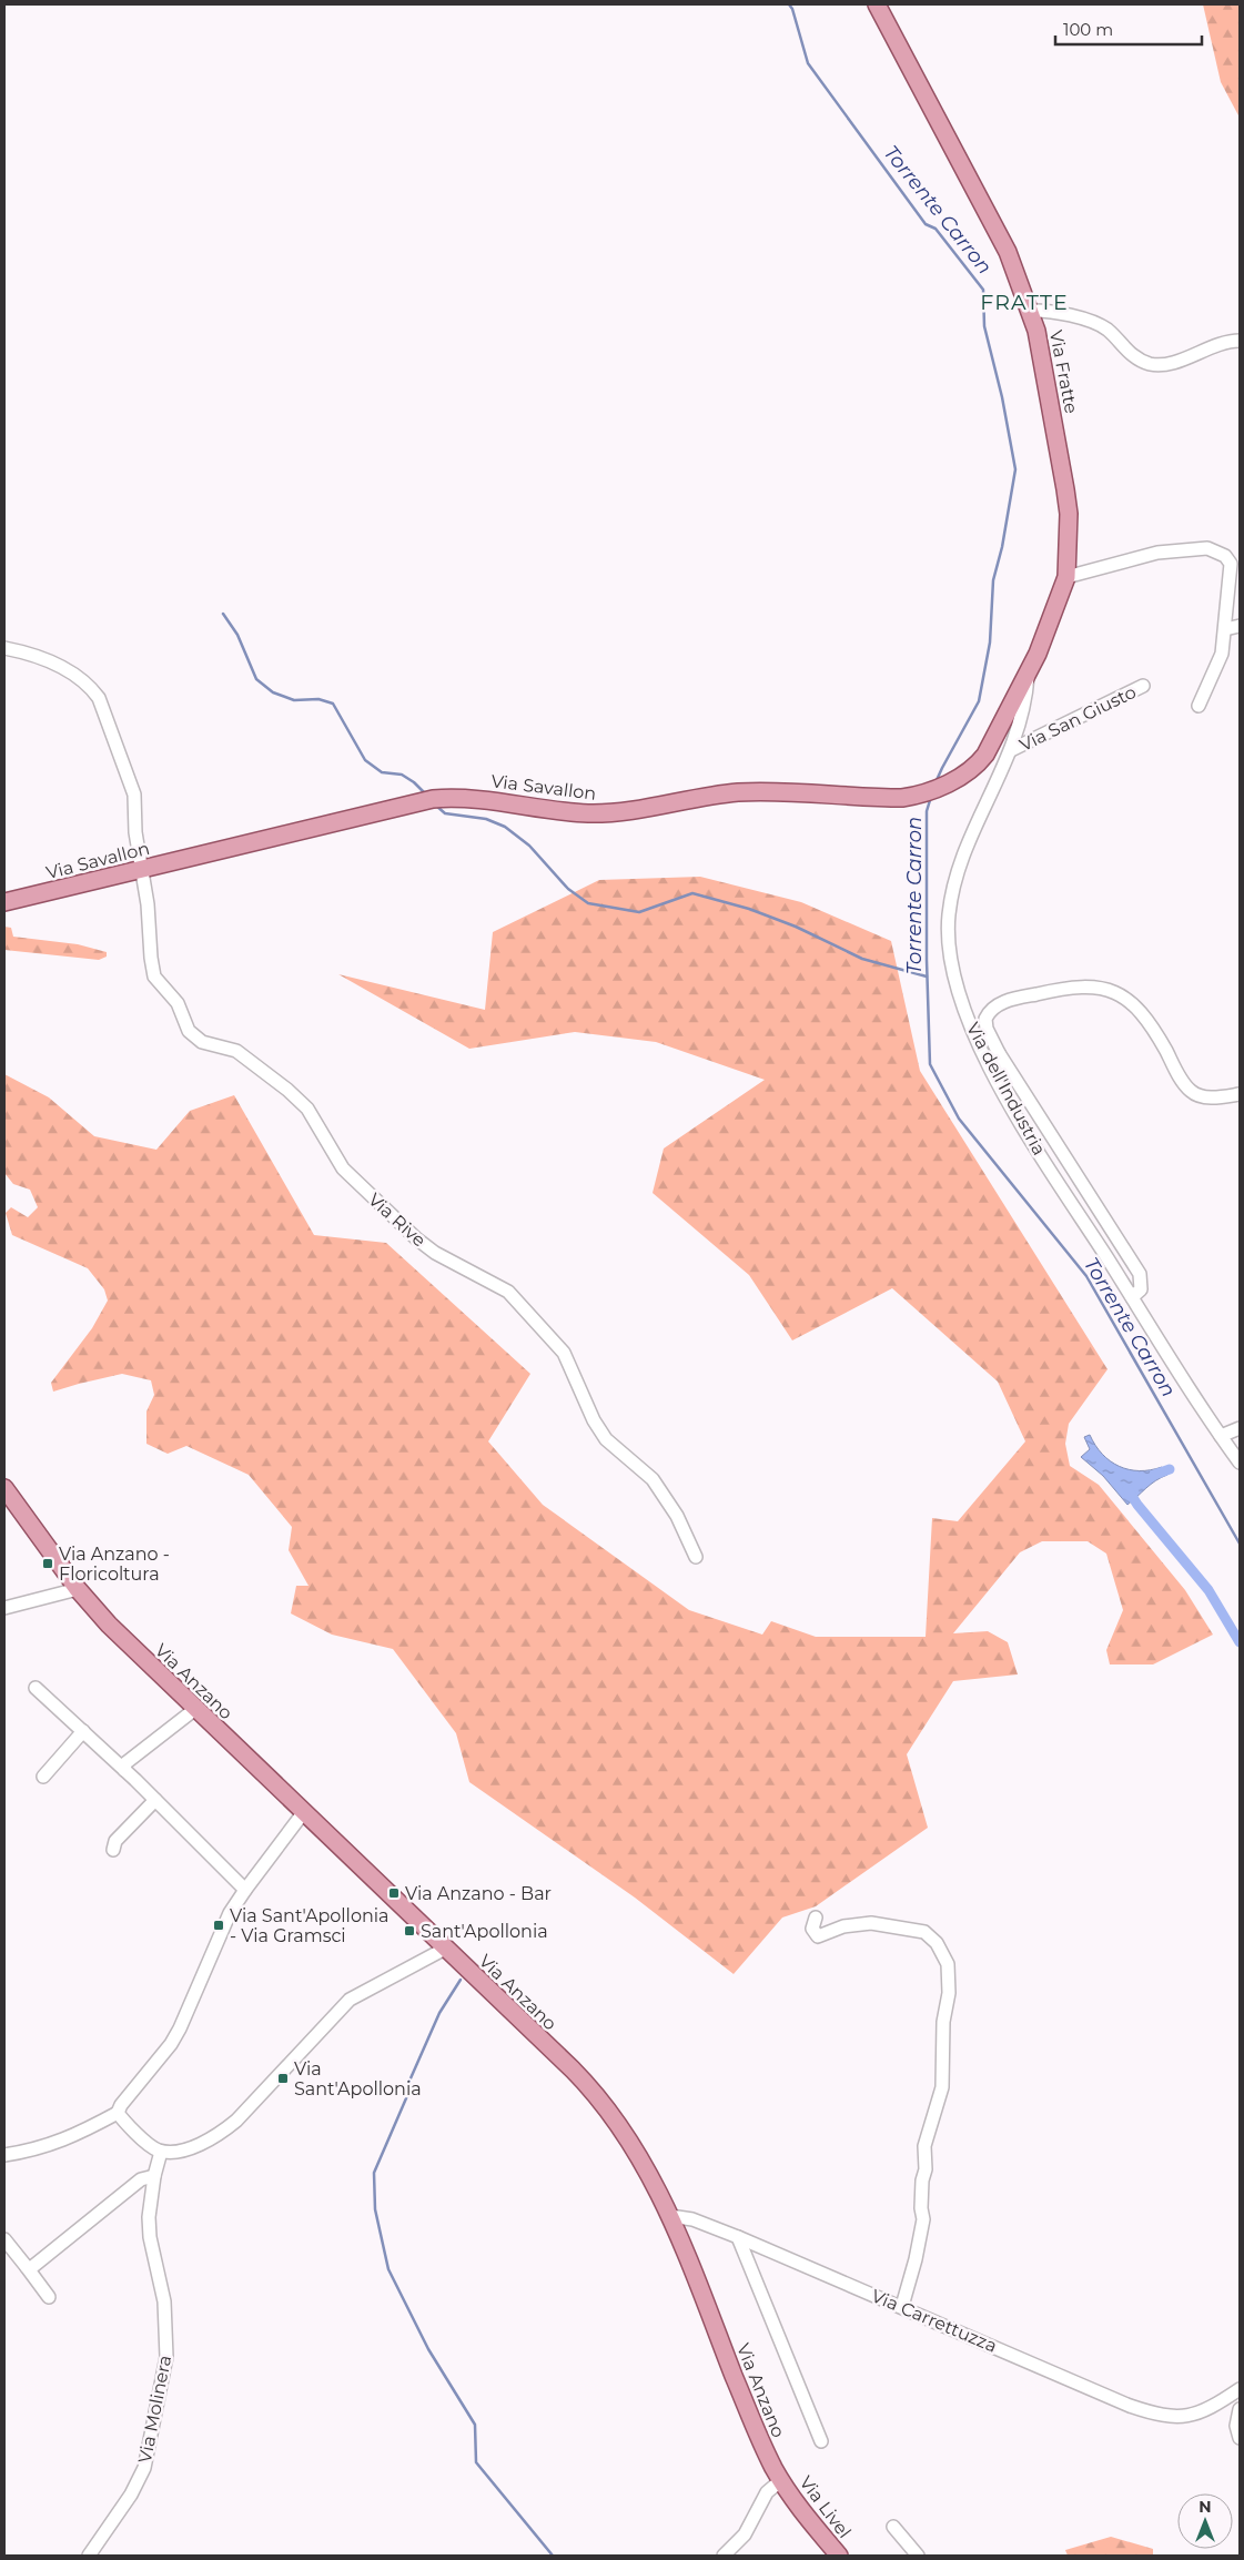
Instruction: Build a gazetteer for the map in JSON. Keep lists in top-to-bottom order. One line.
{"streets":{"main road":["Via Fratte","Via Savallon","Via Anzano","Via Livel"],"street":["Via San Giusto","Via dell'Industria","Via Rive","Via Carrettuzza","Via Molinera"]},"crossings":[["Via Fratte","Via Savallon"],["Via Fratte","Via dell'Industria"],["Via San Giusto","Via dell'Industria"],["Via Savallon","Via dell'Industria"],["Via Savallon","Via Rive"],["Via Anzano","Via Carrettuzza"],["Via Anzano","Via Livel"]],"districts":["FRATTE"],"water":["Torrente Carron"],"places":{"transit":["Via Anzano - Floricoltura","Via Anzano - Bar","Via Sant'Apollonia - Via Gramsci","Sant'Apollonia","Via Sant'Apollonia"]},"scale_bar":"100 m","north":"top"}
